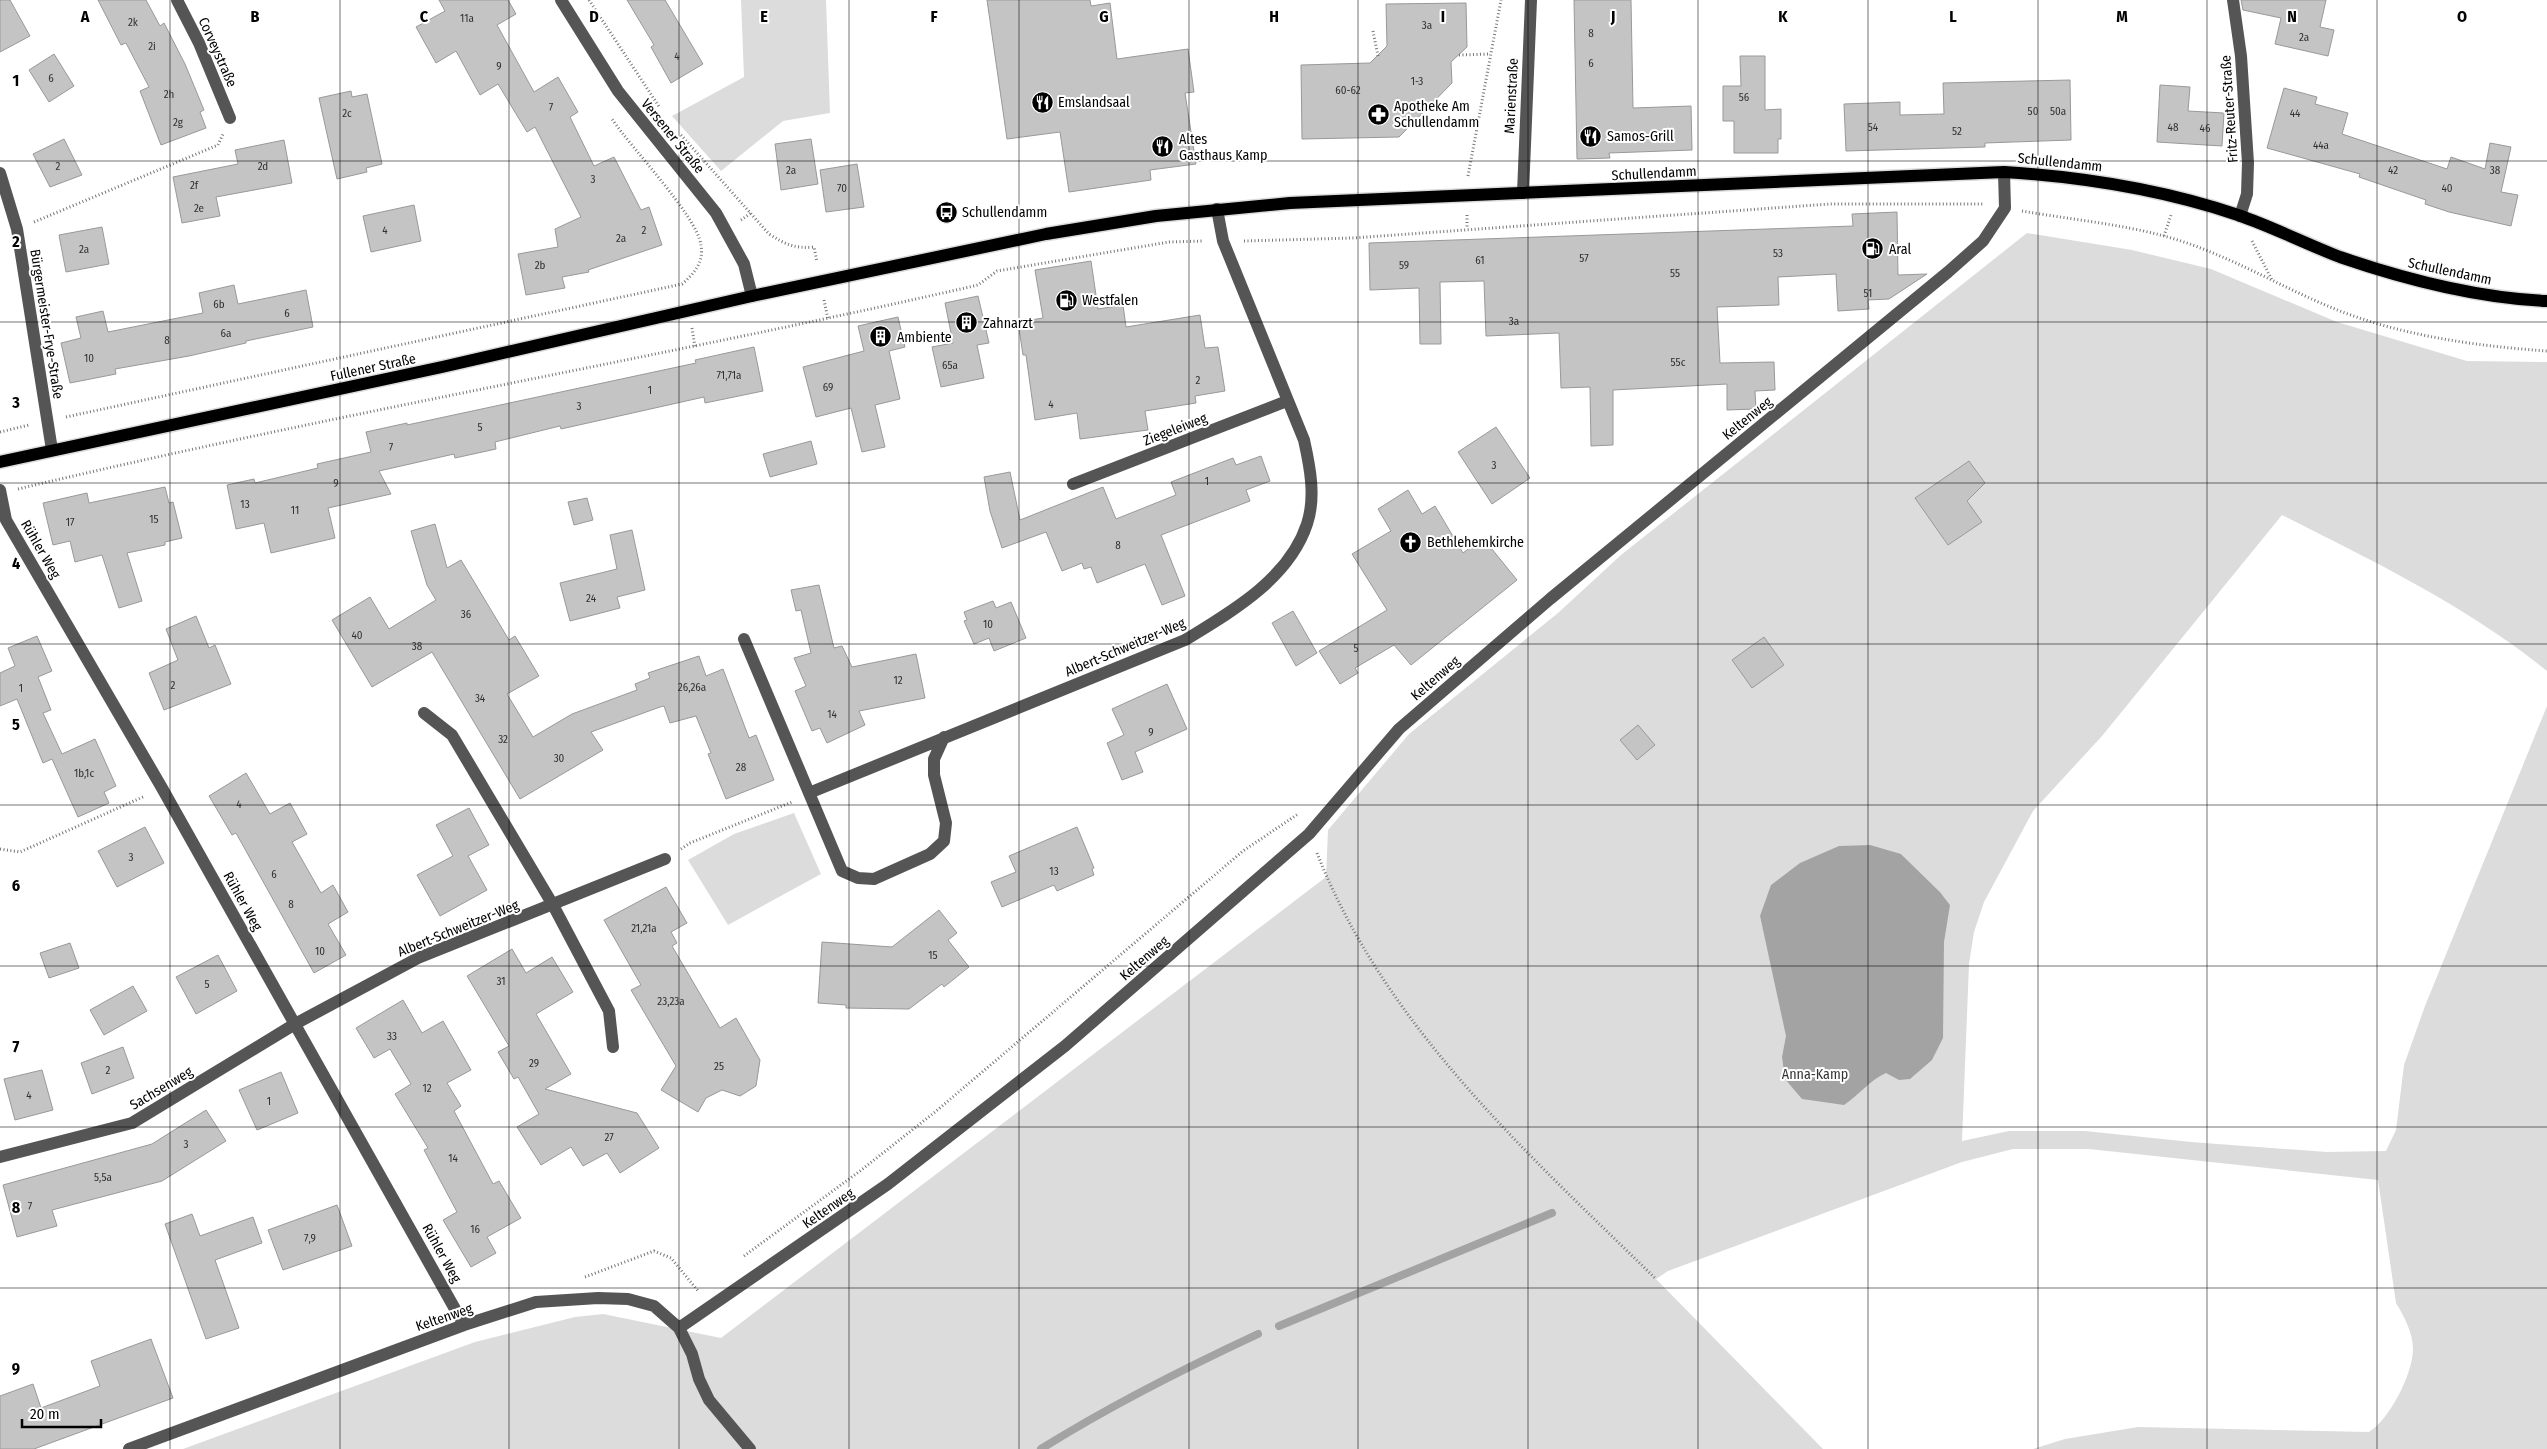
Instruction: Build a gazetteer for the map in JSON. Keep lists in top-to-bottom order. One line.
{"streets":{"main road":["Schullendamm","Fullener Straße"],"street":["Corveystraße","Marienstraße","Fritz-Reuter-Straße","Versener Straße","Bürgermeister-Frye-Straße","Keltenweg","Ziegeleiweg","Rühler Weg","Albert-Schweitzer-Weg","Sachsenweg"]},"crossings":[["Marienstraße","Schullendamm"],["Fritz-Reuter-Straße","Schullendamm"],["Versener Straße","Schullendamm"],["Versener Straße","Fullener Straße"],["Schullendamm","Fullener Straße"],["Schullendamm","Albert-Schweitzer-Weg"],["Bürgermeister-Frye-Straße","Fullener Straße"],["Keltenweg","Rühler Weg"],["Ziegeleiweg","Albert-Schweitzer-Weg"],["Rühler Weg","Albert-Schweitzer-Weg"],["Rühler Weg","Sachsenweg"],["Albert-Schweitzer-Weg","Sachsenweg"]],"parks":["Anna-Kamp"],"places":{"restaurant":["Emslandsaal","Samos-Grill","Altes Gasthaus Kamp"],"pharmacy":["Apotheke Am Schullendamm"],"bus stop":["Schullendamm"],"fuel station":["Aral","Westfalen"],"building":["Zahnarzt","Ambiente"],"church":["Bethlehemkirche"]},"house_numbers":["11a","2k","3a","8","2a","2i","4","6","9","6","1-3","60-62","2h","56","7","50","50a","2c","44","2g","54","48","46","52","44a","2","2d","2a","42","38","3","2f","70","40","2e","4","2","2a","2a","53","57","61","2b","59","55","51","6b","6","3a","6a","8","10","55c","65a","71,71a","2","69","1","4","3","5","7","3","1","9","13","11","15","17","8","24","36","10","40","38","5","12","2","26,26a","1","34","14","9","32","30","28","1b,1c","4","3","13","6","8","21,21a","10","15","31","5","23,23a","33","29","25","2","12","4","1","27","3","14","5,5a","7","16","7,9"],"scale_bar":"20 m","grid":{"columns":["A","B","C","D","E","F","G","H","I","J","K","L","M","N","O"],"rows":["1","2","3","4","5","6","7","8","9"]}}
